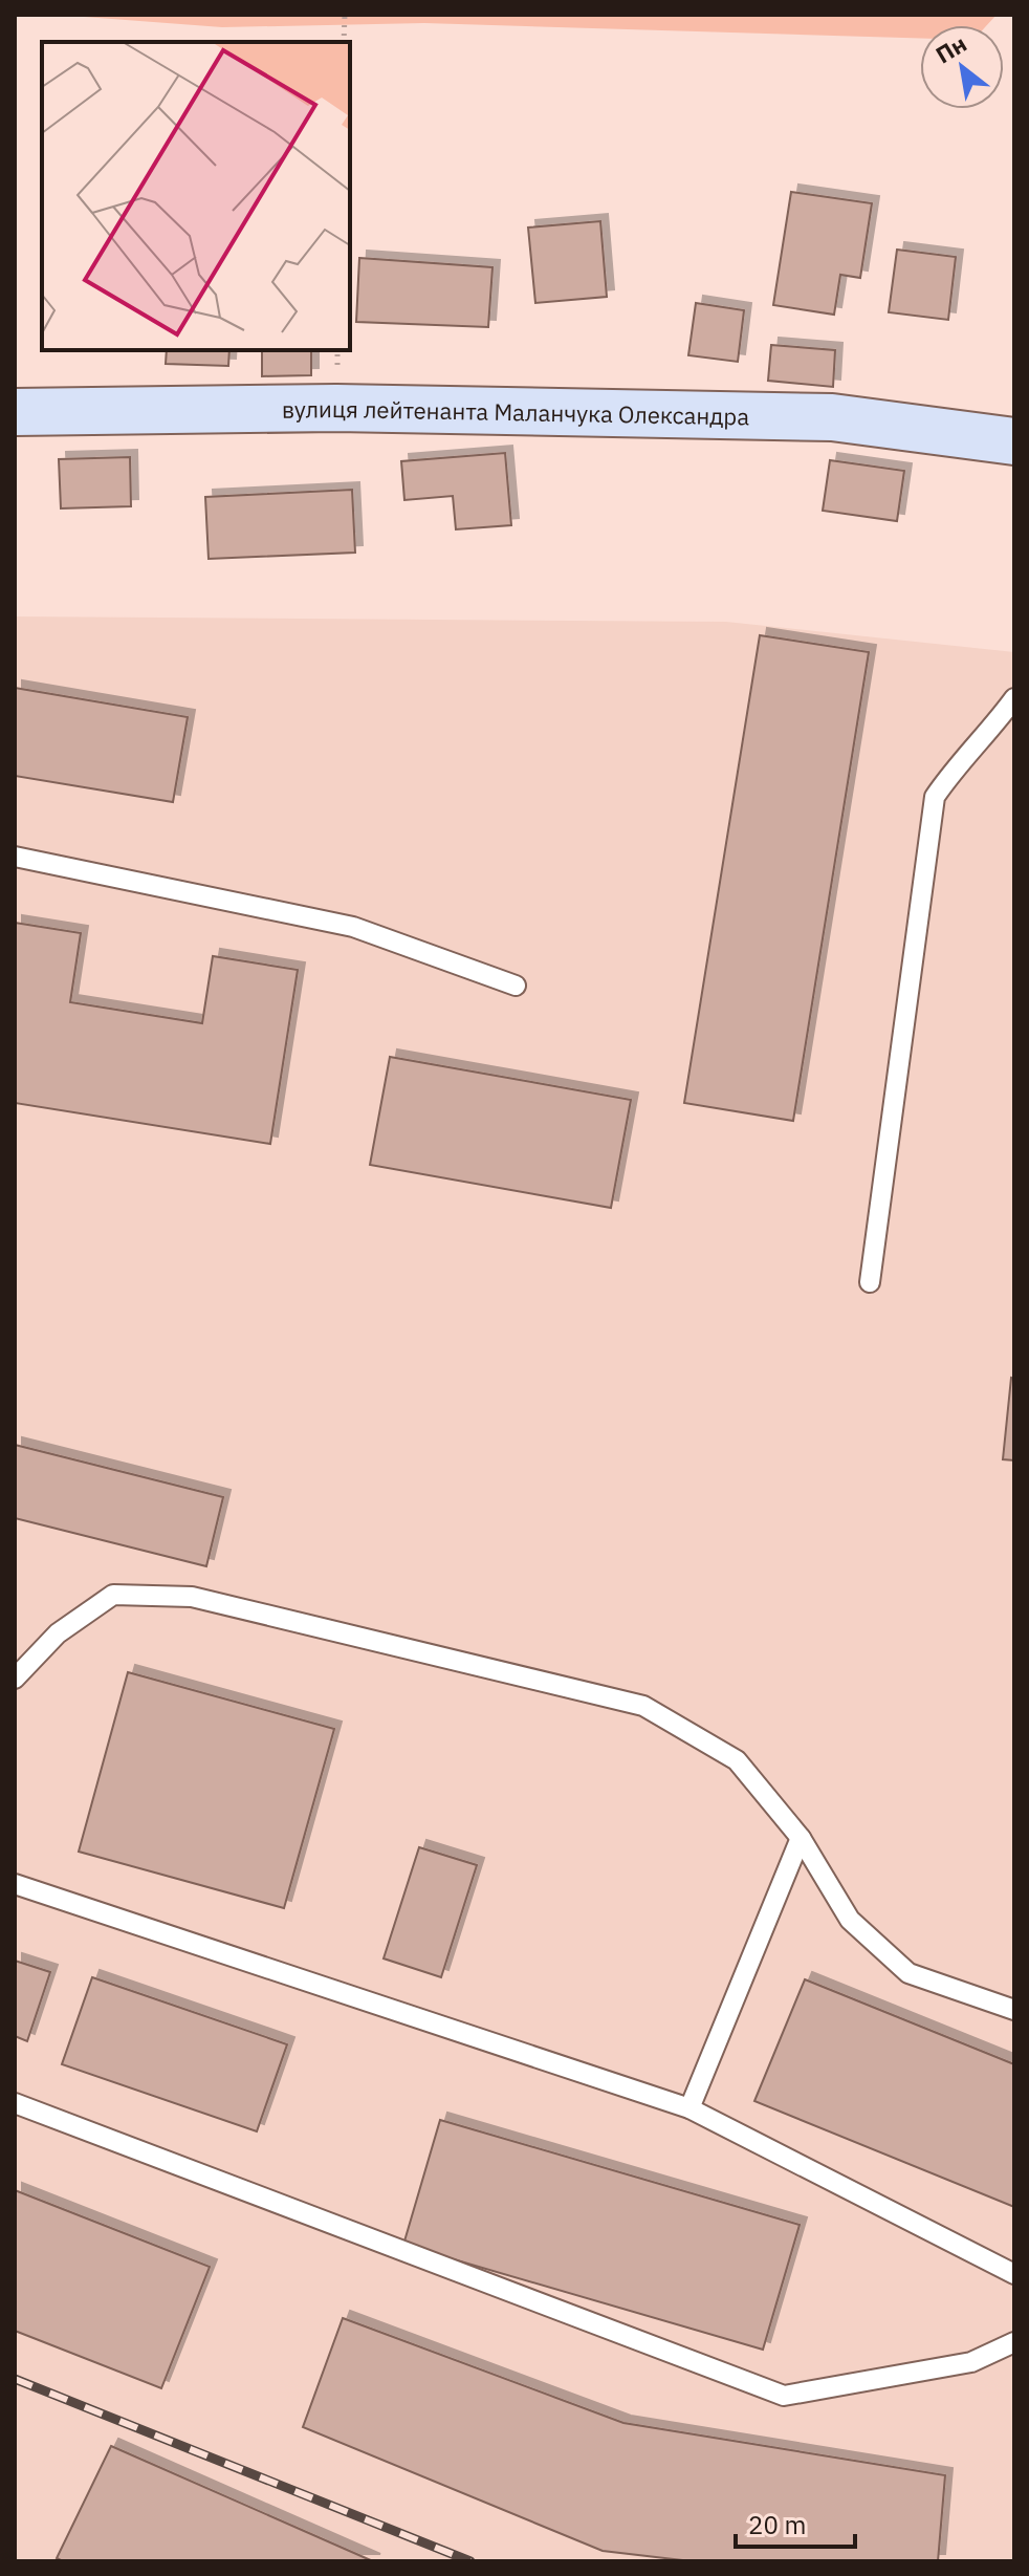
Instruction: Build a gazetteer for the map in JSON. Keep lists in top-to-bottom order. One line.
{"streets":{"street":["вулиця лейтенанта Маланчука Олександра"]},"scale_bar":"20 m","north":"top left"}
